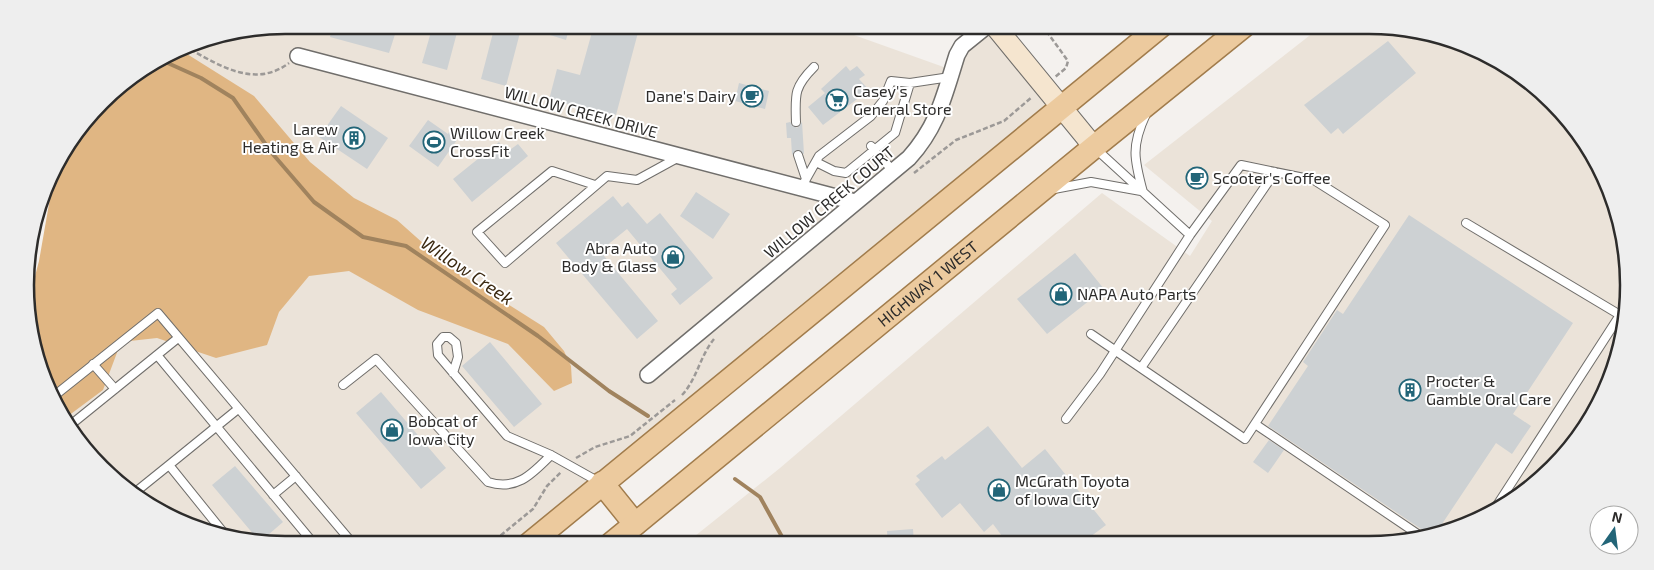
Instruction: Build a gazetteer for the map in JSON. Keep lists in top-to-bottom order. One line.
{"streets":{"main road":["HIGHWAY 1 WEST"],"street":["WILLOW CREEK DRIVE","WILLOW CREEK COURT"]},"crossings":[["WILLOW CREEK DRIVE","WILLOW CREEK COURT"]],"water":["Willow Creek"],"places":{"cafe":["Dane's Dairy","Scooter's Coffee"],"supermarket":["Casey's General Store"],"building":["Larew Heating & Air","Procter & Gamble Oral Care"],"sports":["Willow Creek CrossFit"],"shop":["Abra Auto Body & Glass","NAPA Auto Parts","Bobcat of Iowa City","McGrath Toyota of Iowa City"]},"north":"top"}
